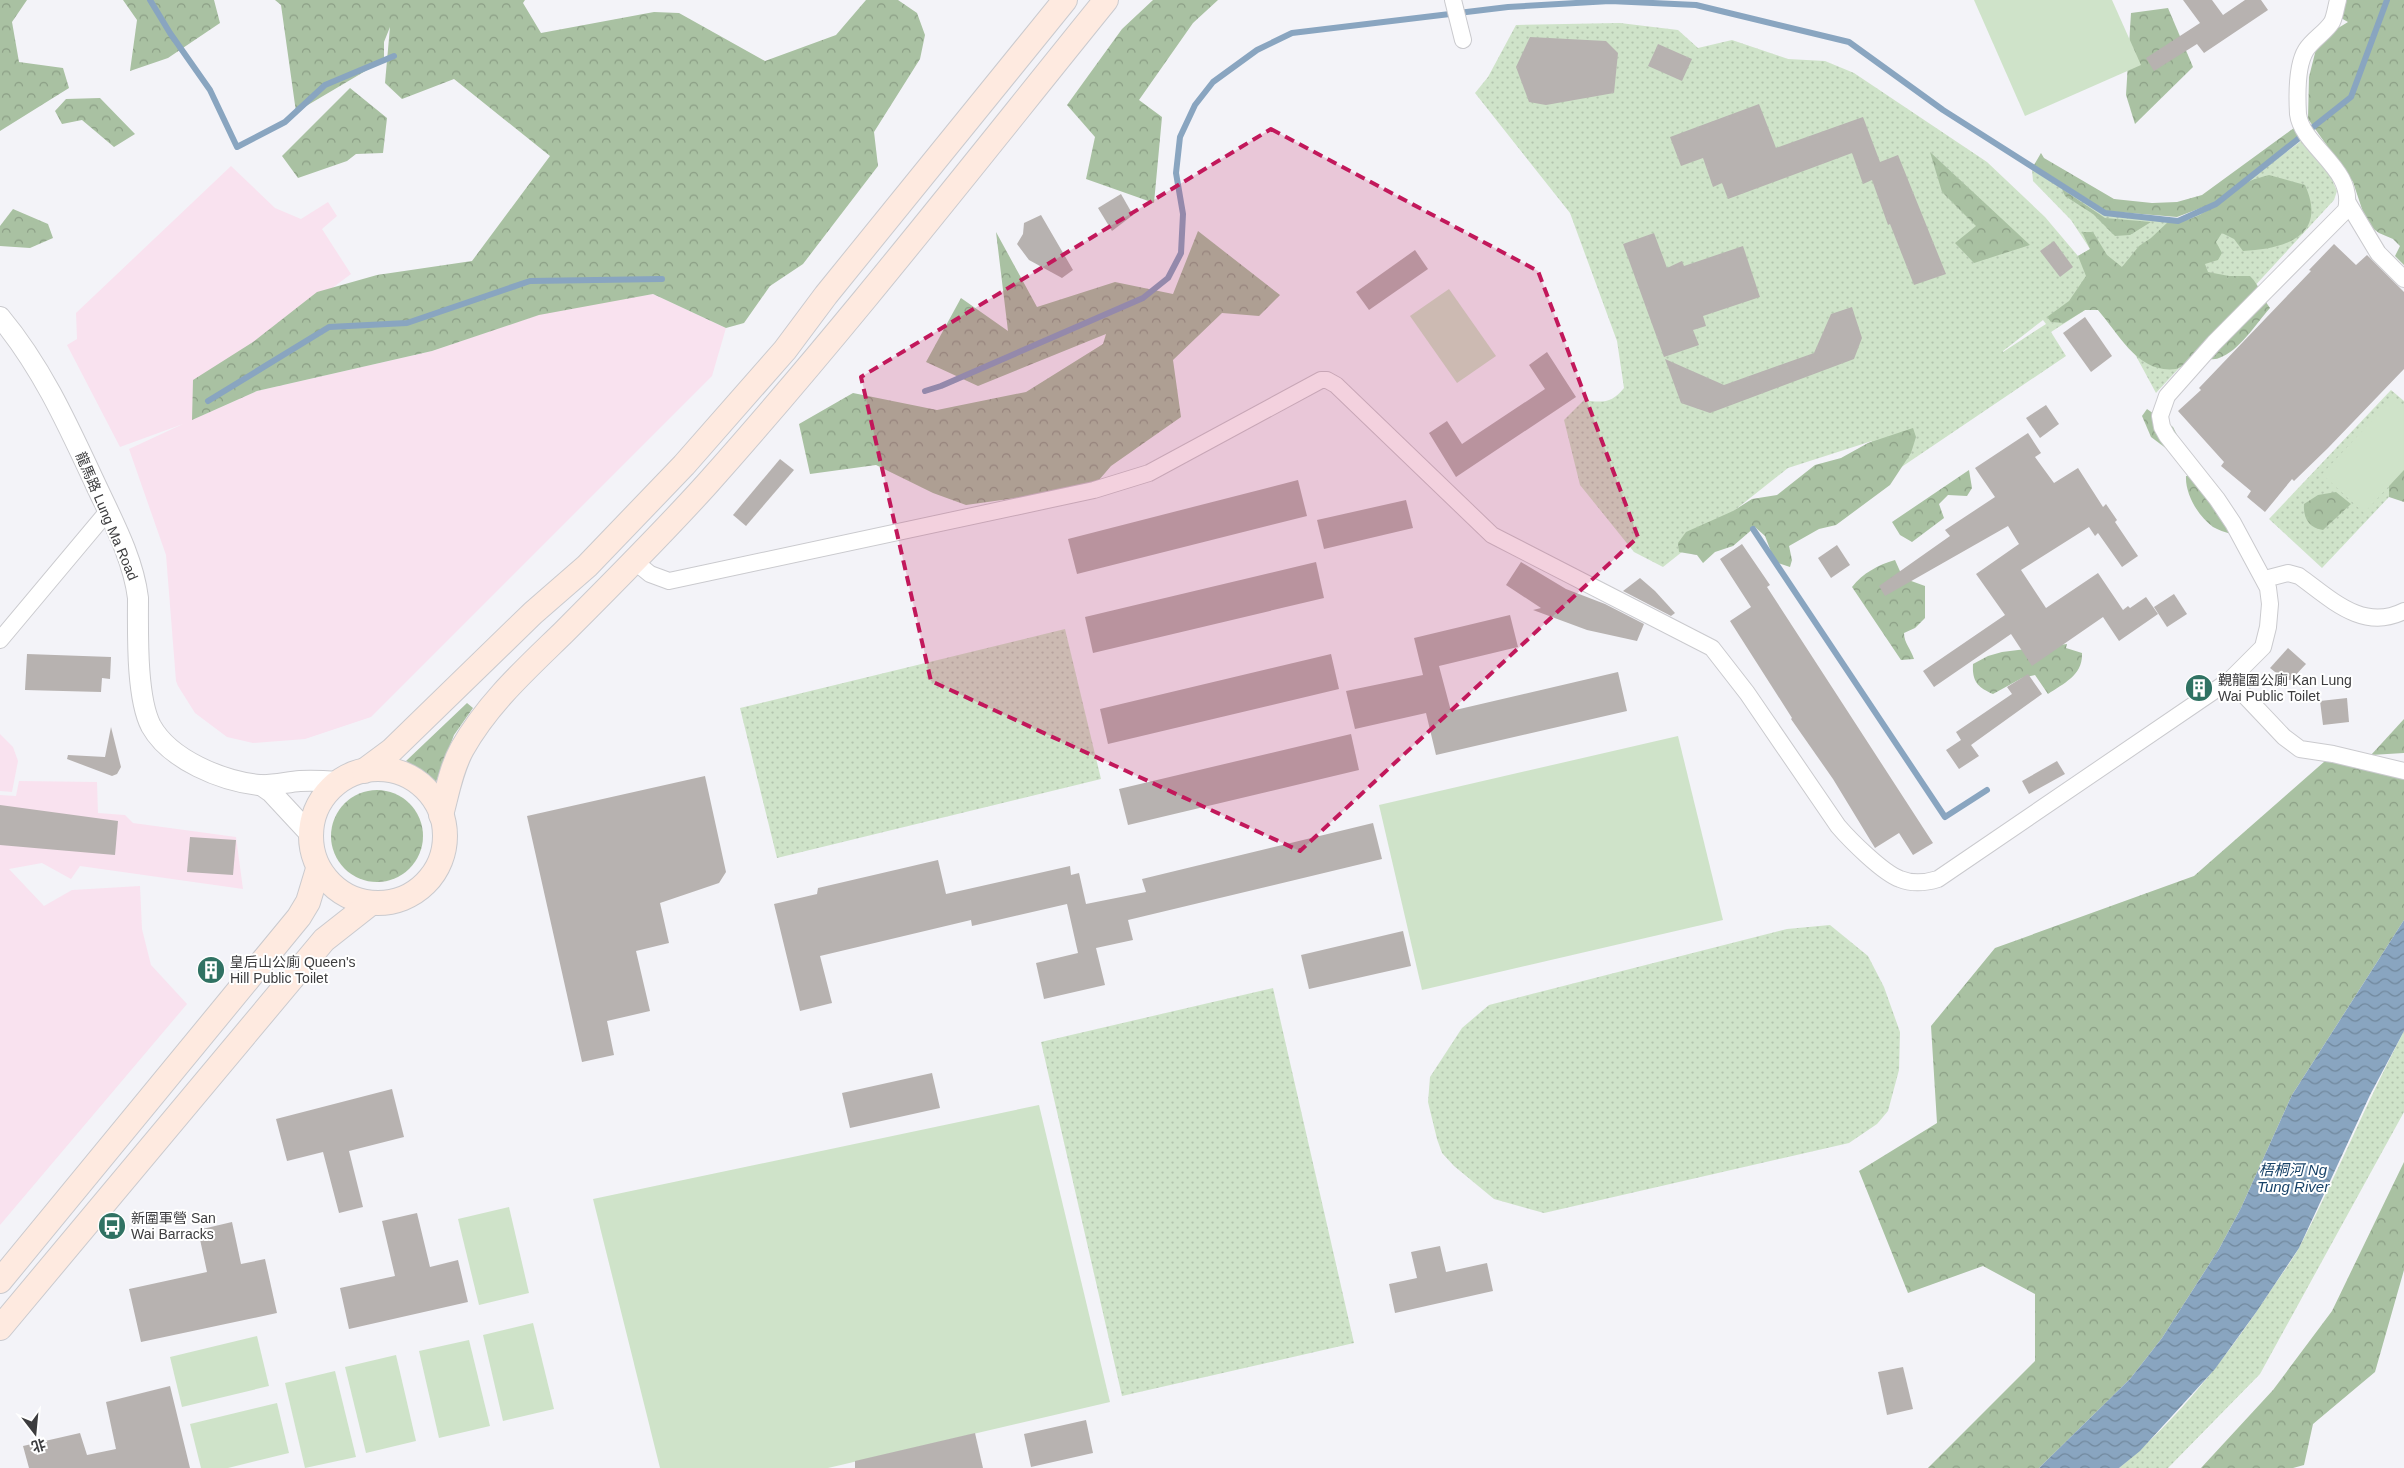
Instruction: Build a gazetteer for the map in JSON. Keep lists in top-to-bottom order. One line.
{"streets":{"street":["龍馬路 Lung Ma Road"]},"water":["梧桐河 Ng Tung River"],"places":{"building":["覲龍圍公廁 Kan Lung Wai Public Toilet","皇后山公廁 Queen's Hill Public Toilet"],"bus stop":["新圍軍營 San Wai Barracks"]},"north":"bottom"}
